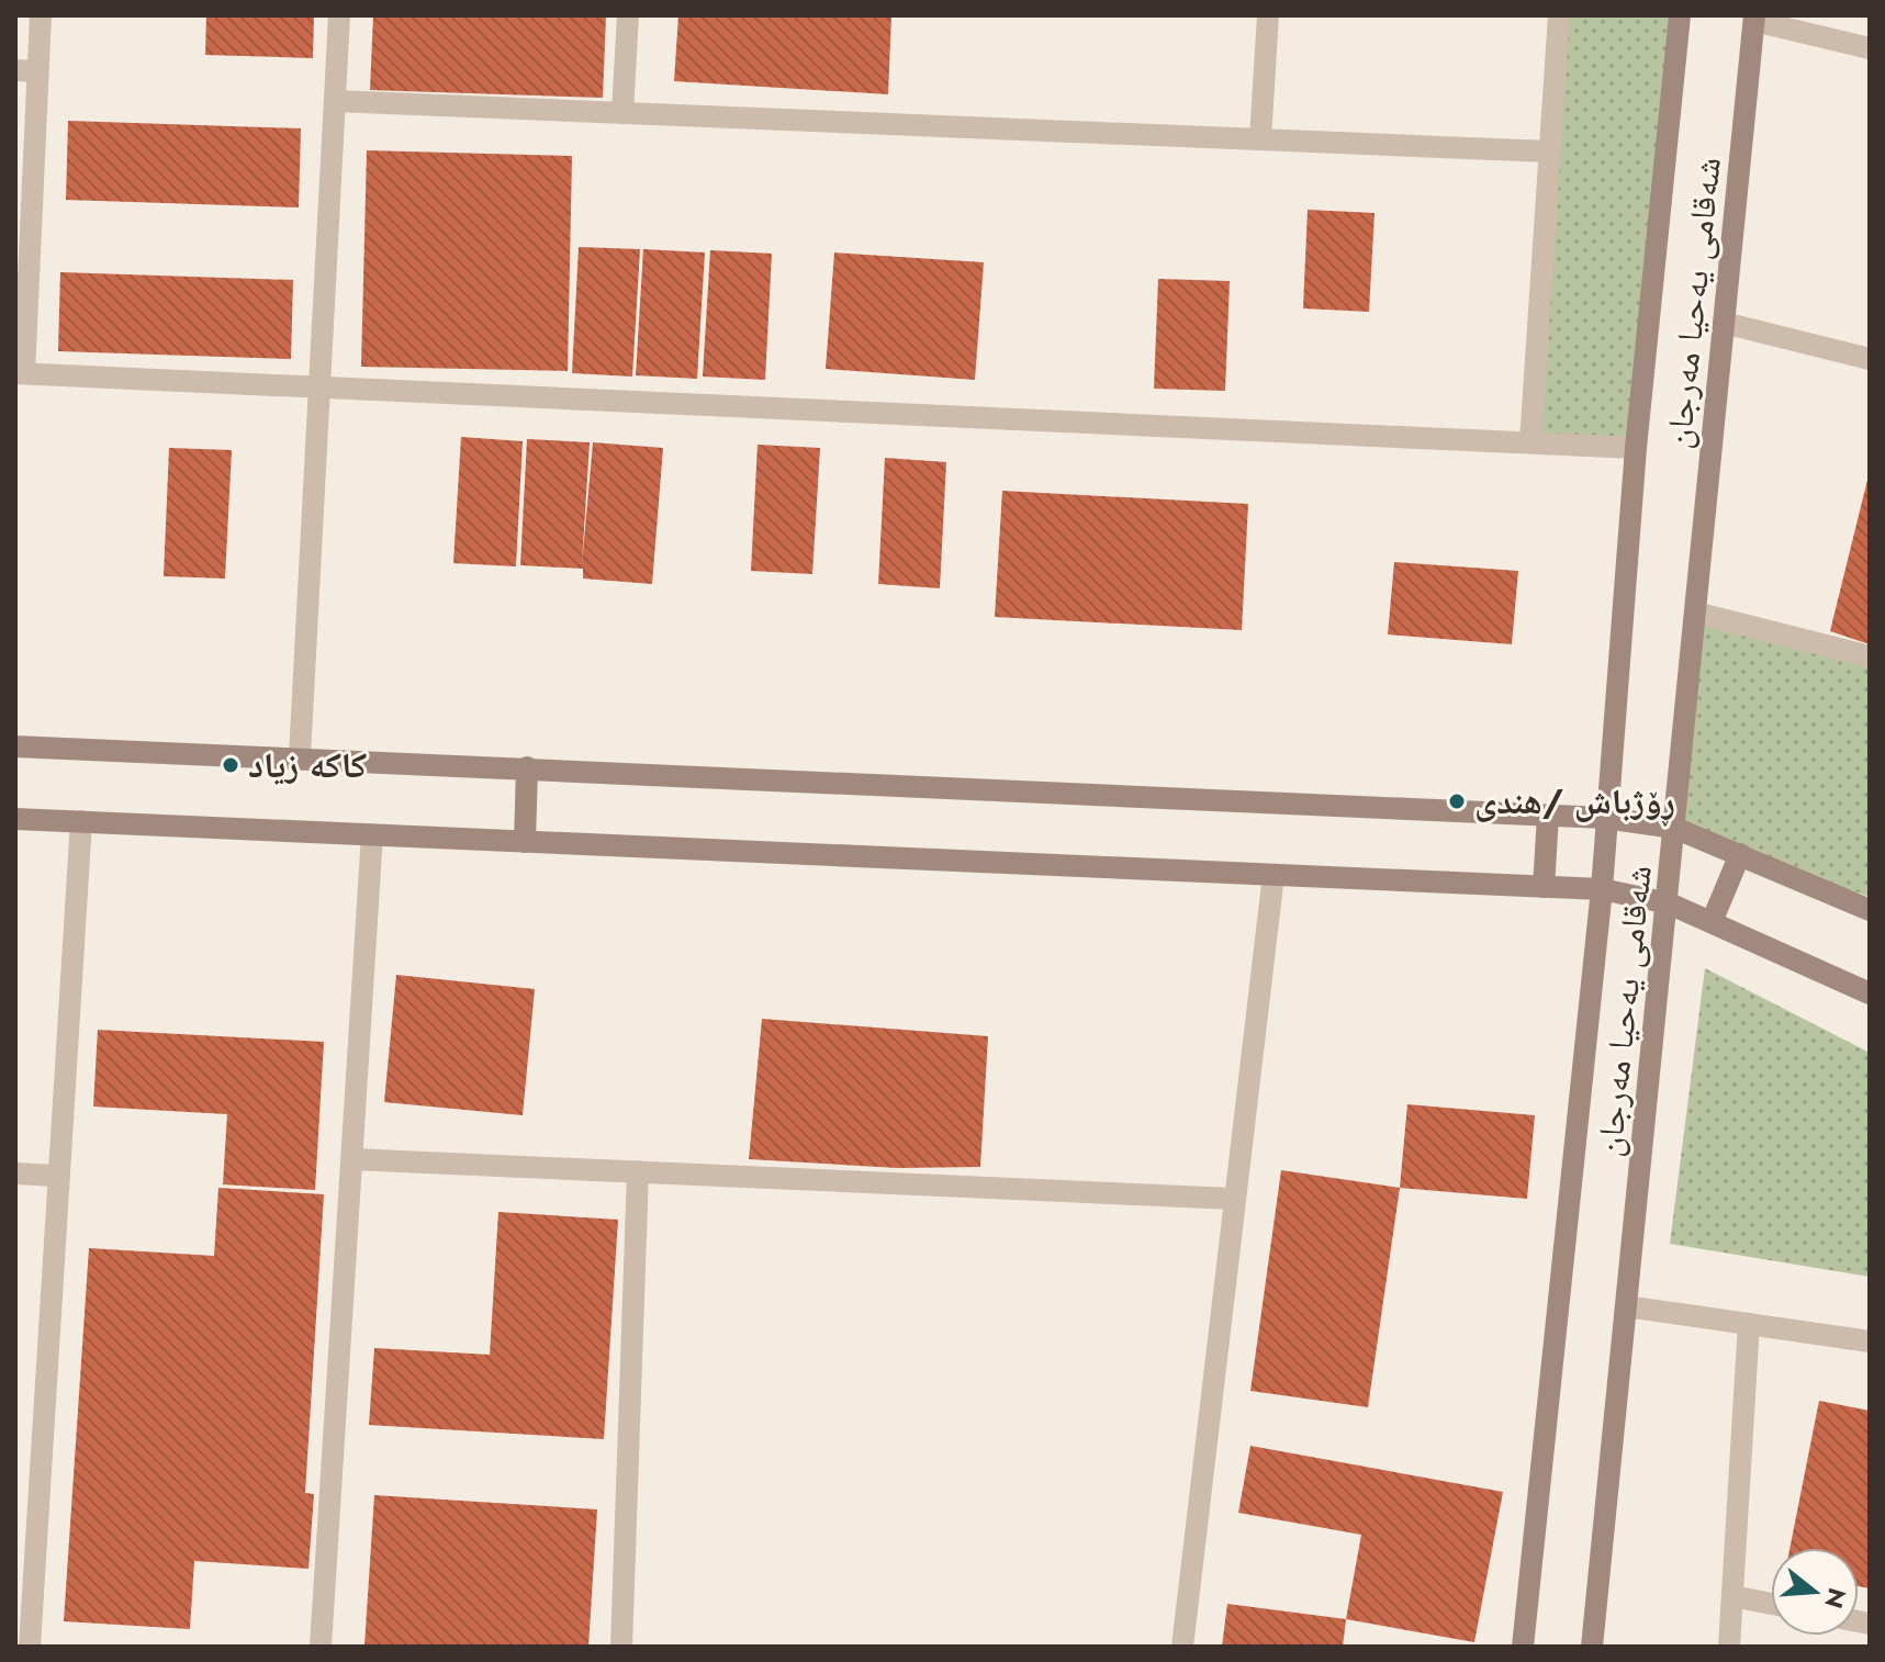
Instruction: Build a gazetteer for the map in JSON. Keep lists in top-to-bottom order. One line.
{"streets":{"street":["شەقامی یەحیا مەرجان"]},"places":["کاکە زیاد","ڕۆژباش /ھندی"],"north":"right"}
